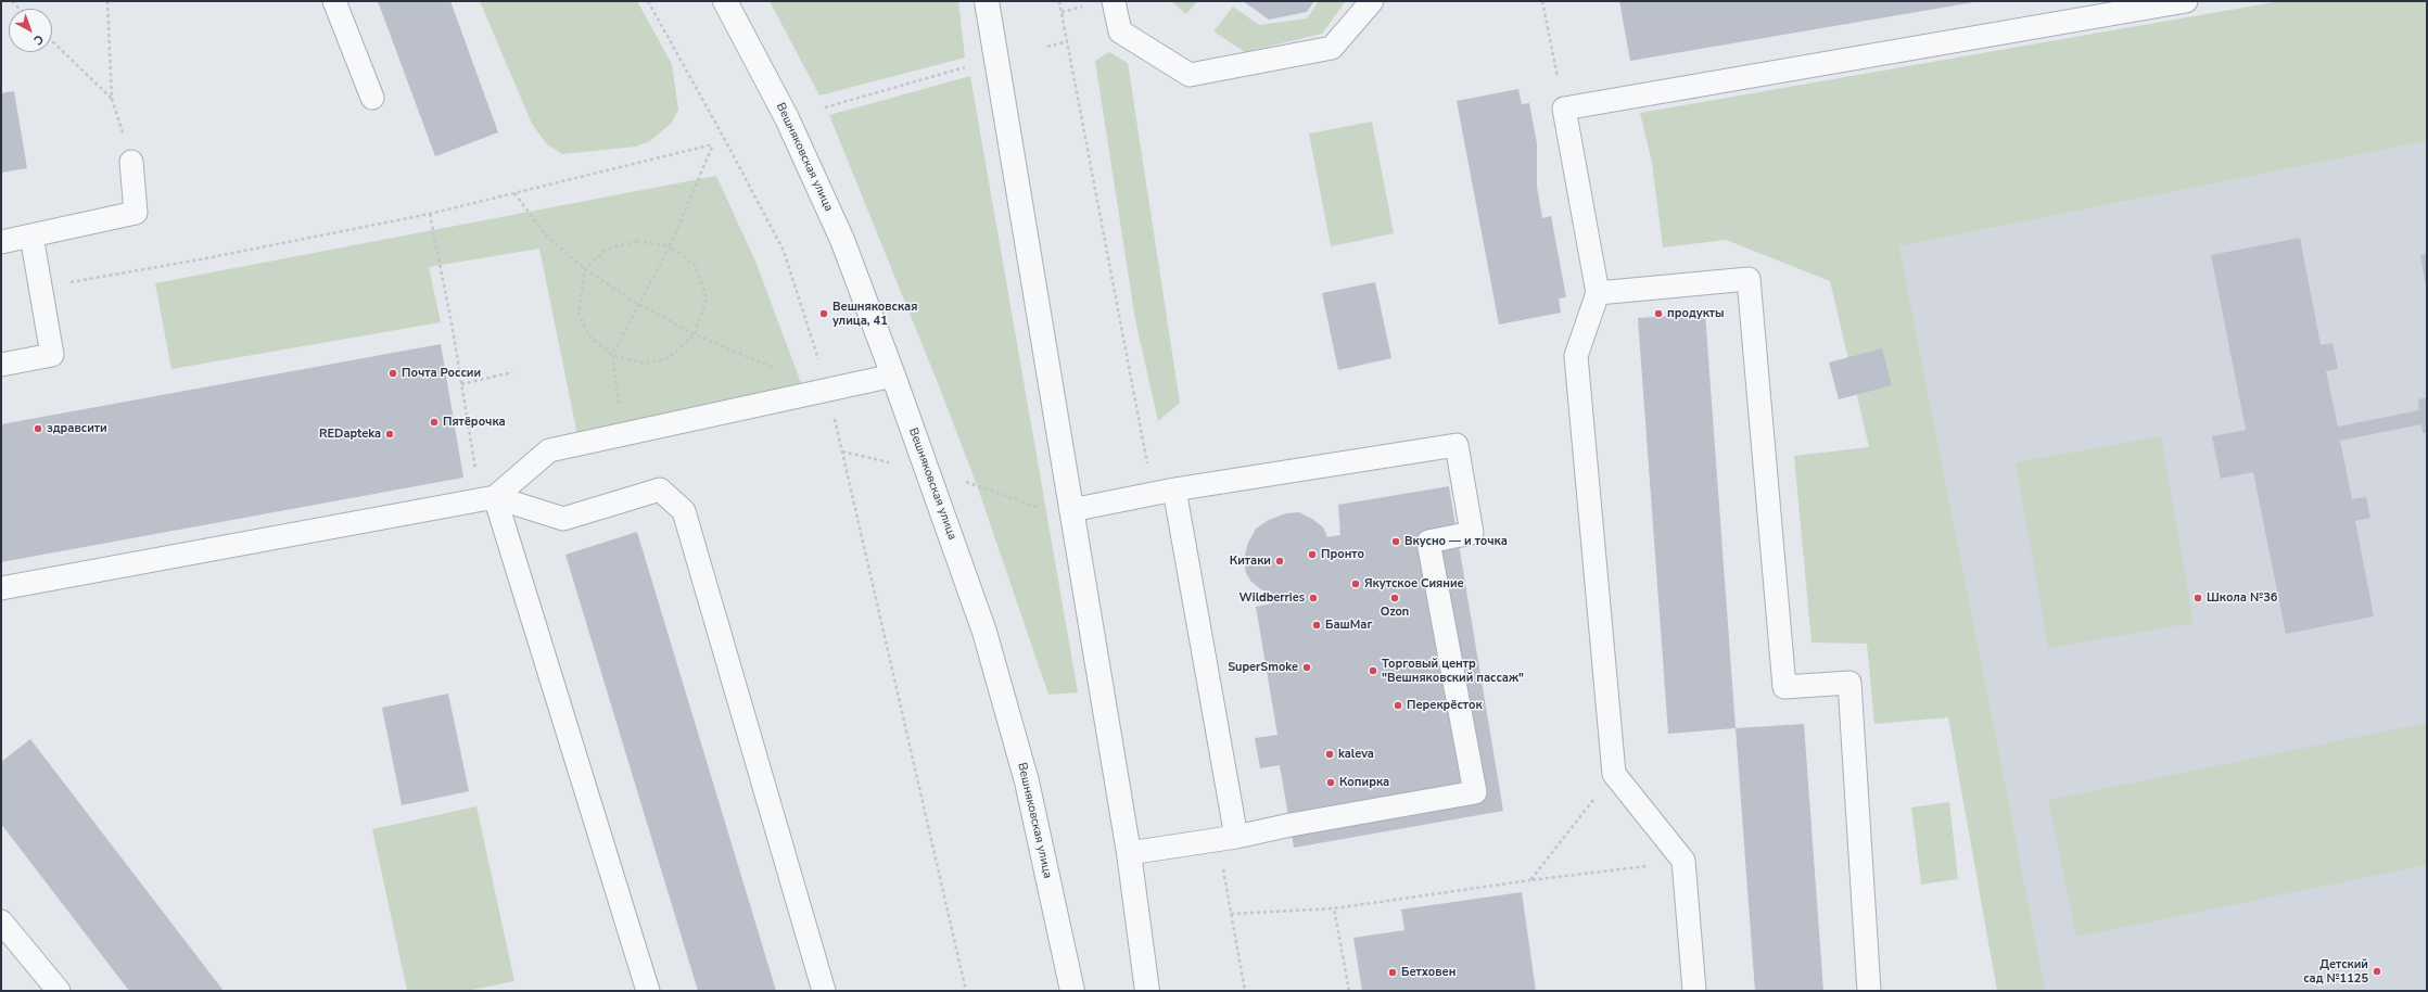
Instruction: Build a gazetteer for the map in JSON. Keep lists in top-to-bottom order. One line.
{"streets":{"street":["Вешняковская улица"]},"places":["Вешняковская улица, 41","продукты","Почта России","Пятёрочка","здравсити","REDapteka","Вкусно — и точка","Пронто","Китаки","Якутское Сияние","Wildberries","Ozon","Школа №36","БашМаг","SuperSmoke","Торговый центр \"Вешняковский пассаж\"","Перекрёсток","kaleva","Копирка","Детский сад №1125","Бетховен"],"north":"bottom right"}
